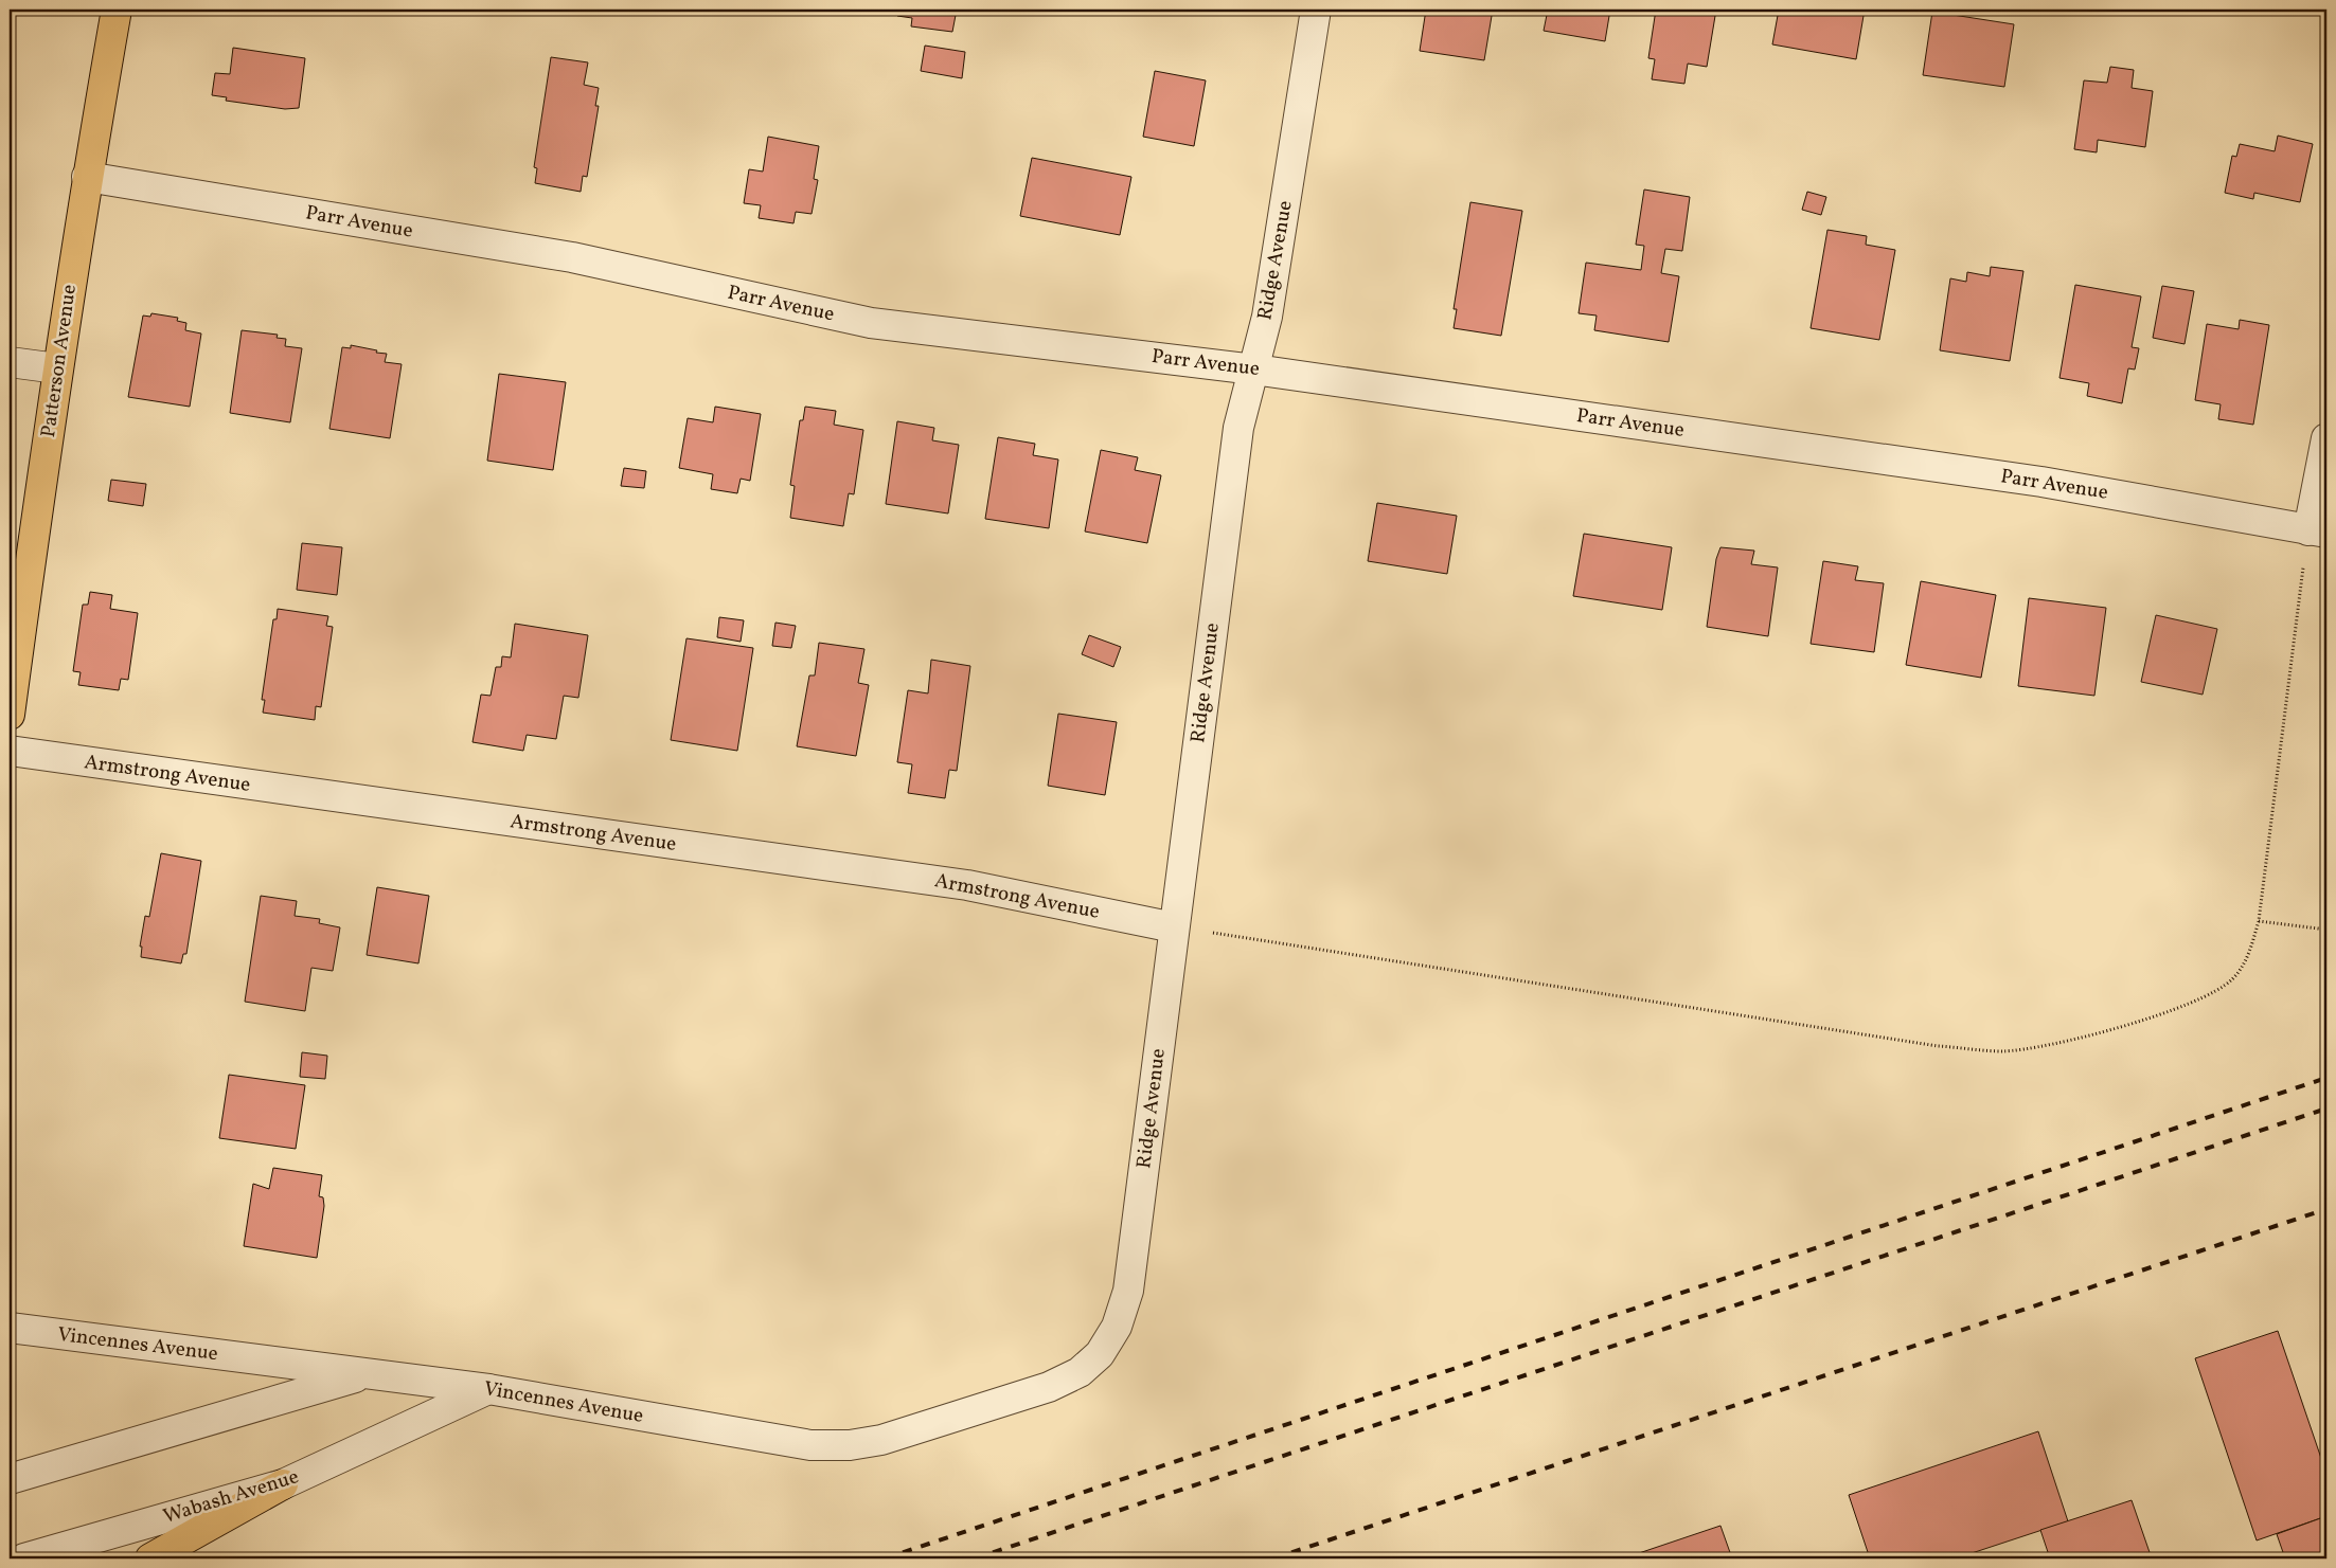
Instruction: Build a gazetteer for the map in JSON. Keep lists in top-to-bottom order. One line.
{"streets":{"main road":["Patterson Avenue"],"street":["Parr Avenue","Ridge Avenue","Armstrong Avenue","Vincennes Avenue","Wabash Avenue"]},"crossings":[["Parr Avenue","Ridge Avenue"],["Parr Avenue","Patterson Avenue"],["Ridge Avenue","Armstrong Avenue"],["Ridge Avenue","Vincennes Avenue"],["Vincennes Avenue","Wabash Avenue"]]}
